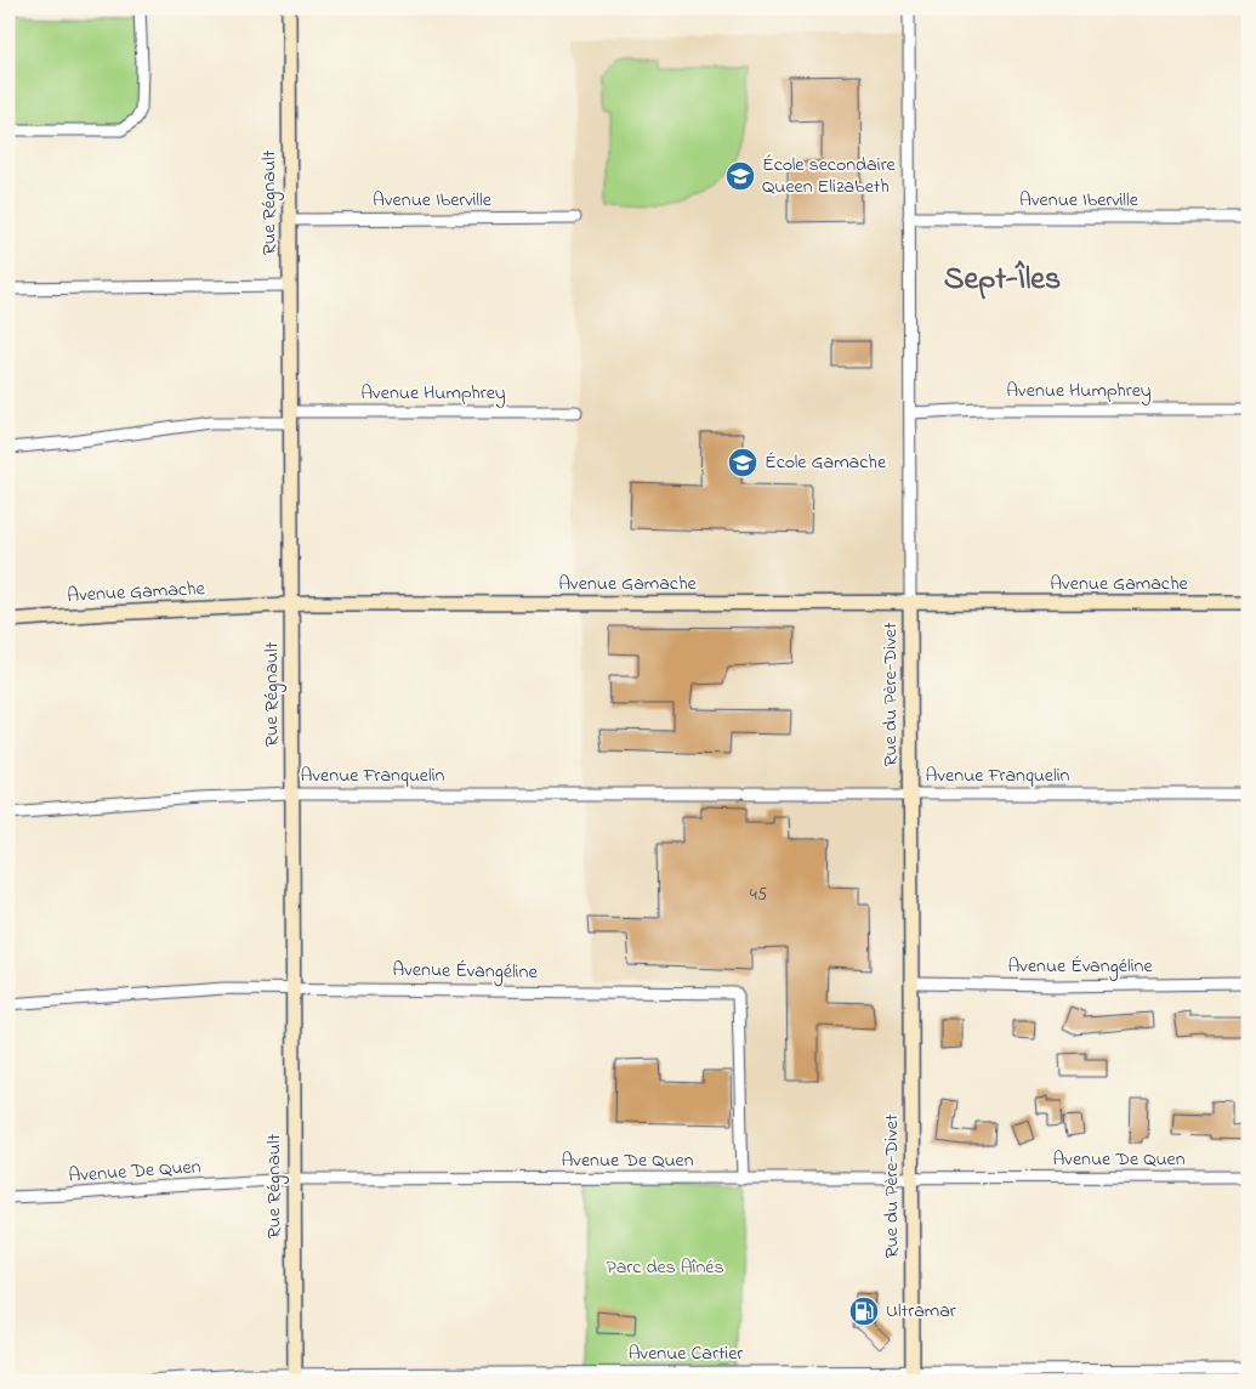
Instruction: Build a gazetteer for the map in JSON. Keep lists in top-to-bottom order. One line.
{"streets":{"street":["Avenue Iberville","Rue Régnault","Avenue Humphrey","Avenue Gamache","Rue du Père-Divet","Avenue Franquelin","Avenue Évangéline","Avenue De Quen","Avenue Cartier"]},"crossings":[["Avenue Iberville","Rue Régnault"],["Avenue Iberville","Rue du Père-Divet"],["Rue Régnault","Avenue Humphrey"],["Rue Régnault","Avenue Gamache"],["Rue Régnault","Avenue Franquelin"],["Rue Régnault","Avenue Évangéline"],["Rue Régnault","Avenue De Quen"],["Rue Régnault","Avenue Cartier"],["Avenue Humphrey","Rue du Père-Divet"],["Avenue Gamache","Rue du Père-Divet"],["Rue du Père-Divet","Avenue Franquelin"],["Rue du Père-Divet","Avenue Évangéline"],["Rue du Père-Divet","Avenue De Quen"],["Rue du Père-Divet","Avenue Cartier"],["Avenue Évangéline","Avenue De Quen"]],"districts":["Sept-Îles"],"parks":["Parc des Aînés"],"places":{"school or university":["École secondaire Queen Elizabeth","École Gamache"],"fuel station":["Ultramar"]},"house_numbers":["45"]}
